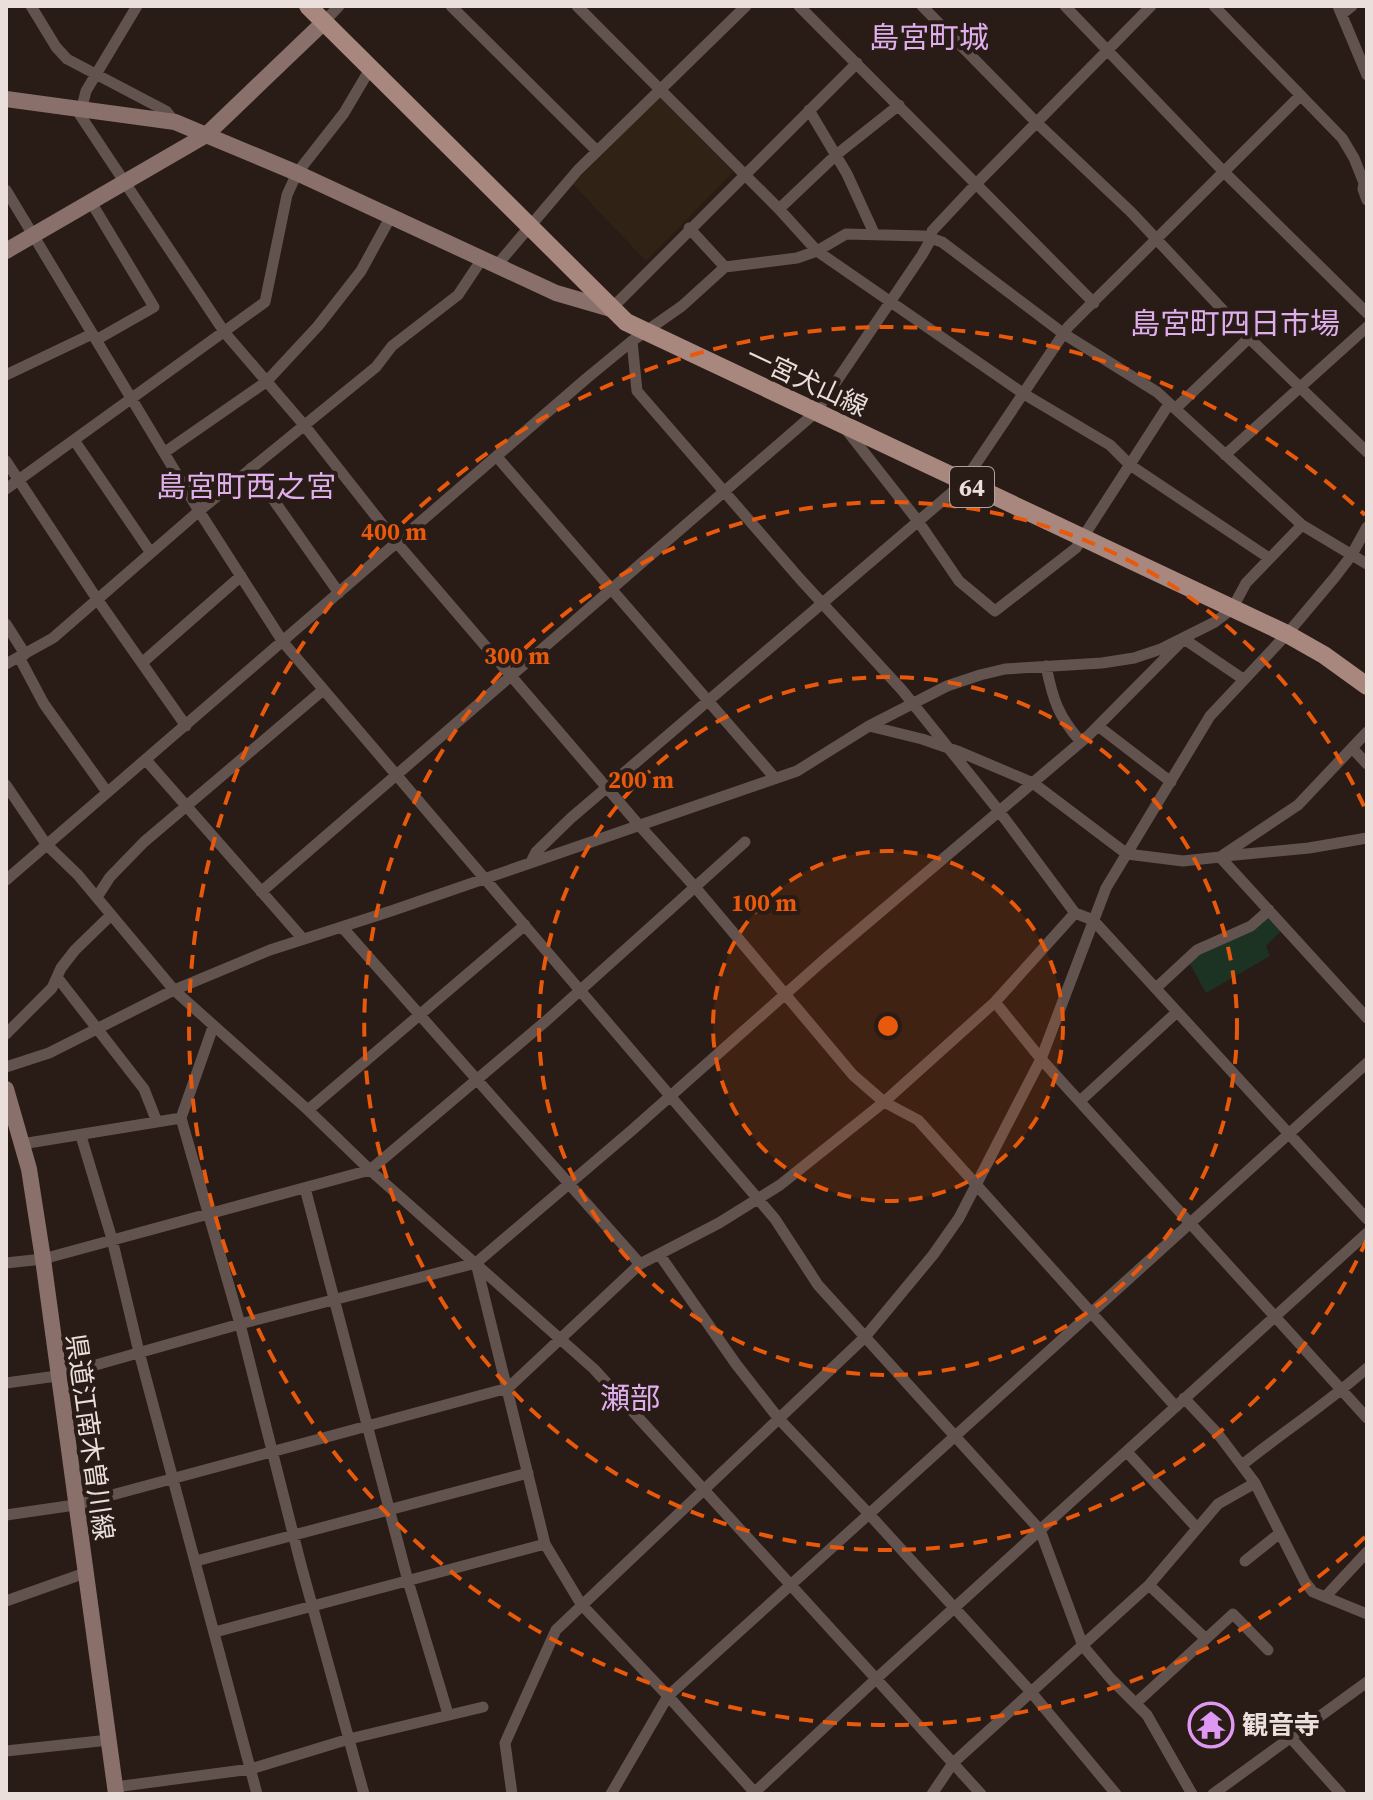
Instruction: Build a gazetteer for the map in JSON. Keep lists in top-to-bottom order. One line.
{"streets":{"main road":["一宮犬山線","64"],"street":["県道江南木曽川線"]},"districts":["島宮町城","島宮町四日市場","島宮町西之宮","瀬部"],"places":{"temple":["観音寺"]},"rings":["400 m","300 m","200 m","100 m"]}
